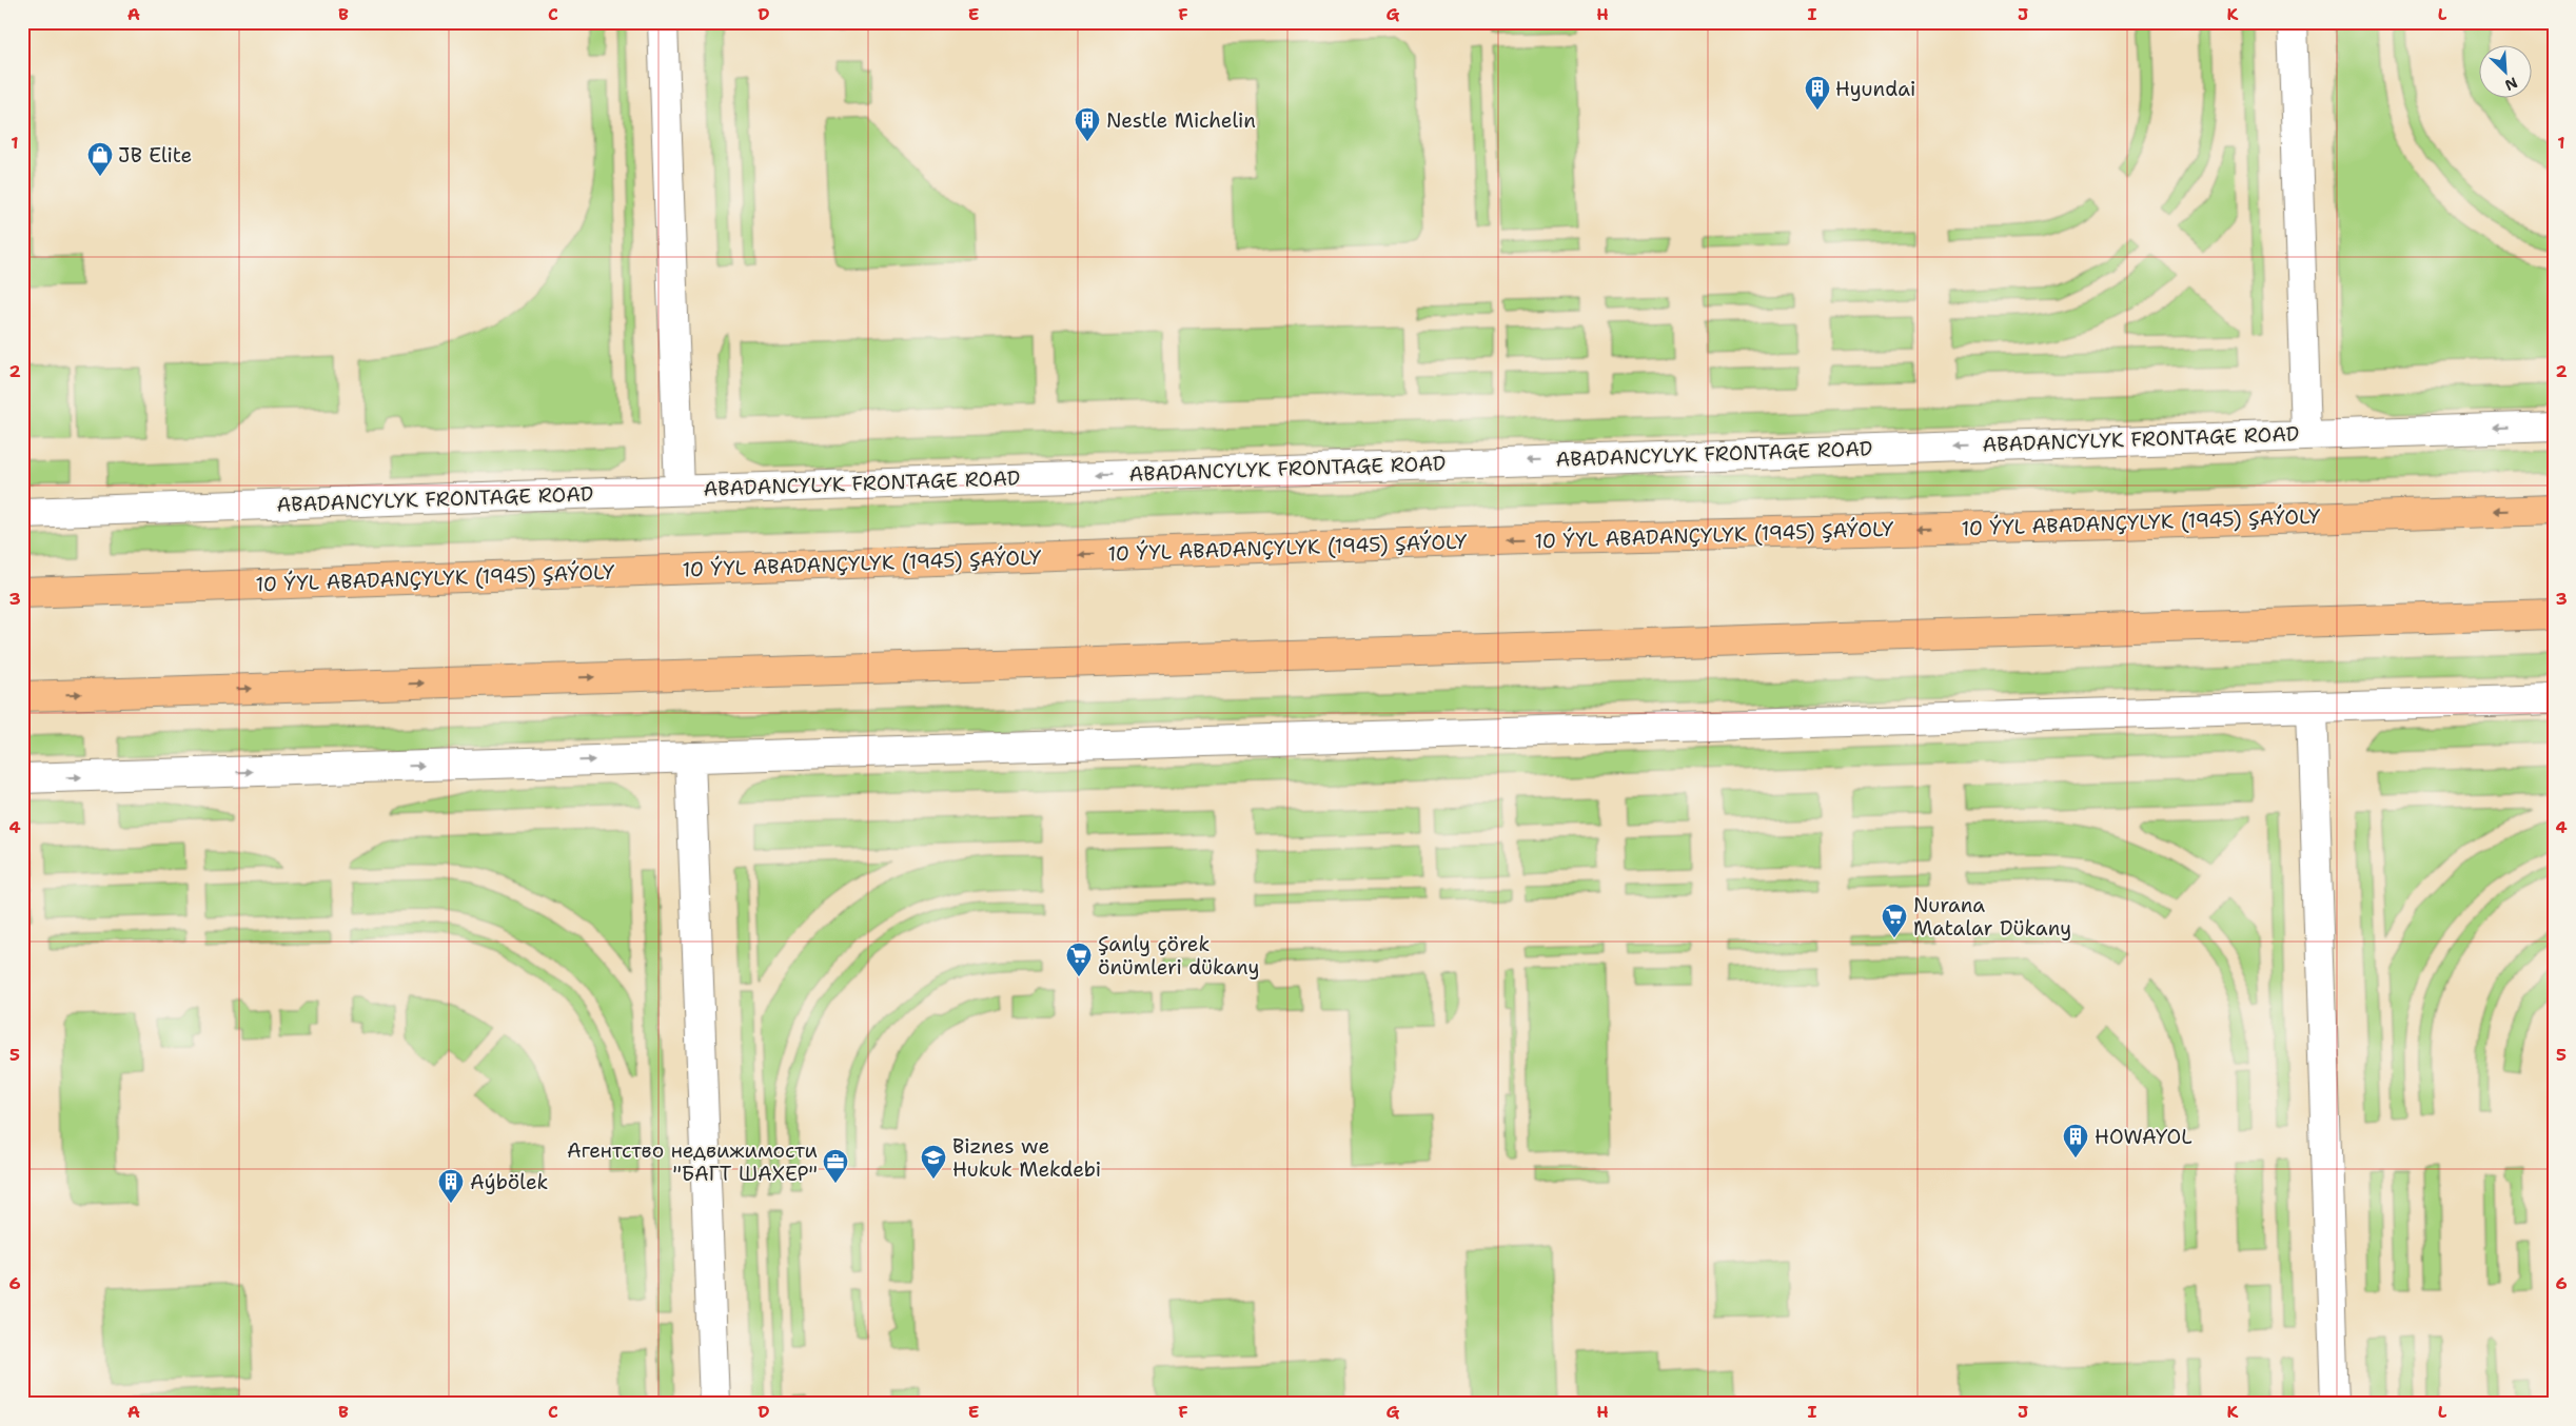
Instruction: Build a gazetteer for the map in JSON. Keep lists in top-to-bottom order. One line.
{"streets":{"main road":["10 ÝYL ABADANÇYLYK (1945) ŞAÝOLY"],"street":["ABADANCYLYK FRONTAGE ROAD"]},"one_way":["ABADANCYLYK FRONTAGE ROAD"],"places":{"building":["Hyundai","Nestle Michelin","HOWAYOL","Aýbölek"],"shop":["JB Elite"],"supermarket":["Nurana Matalar Dükany","Şanly çörek önümleri dükany"],"school or university":["Biznes we Hukuk Mekdebi"],"office":["Агентство недвижимости \"БАГТ ШАХЕР\""]},"north":"bottom right","grid":{"columns":["A","B","C","D","E","F","G","H","I","J","K","L"],"rows":["1","2","3","4","5","6"]}}
